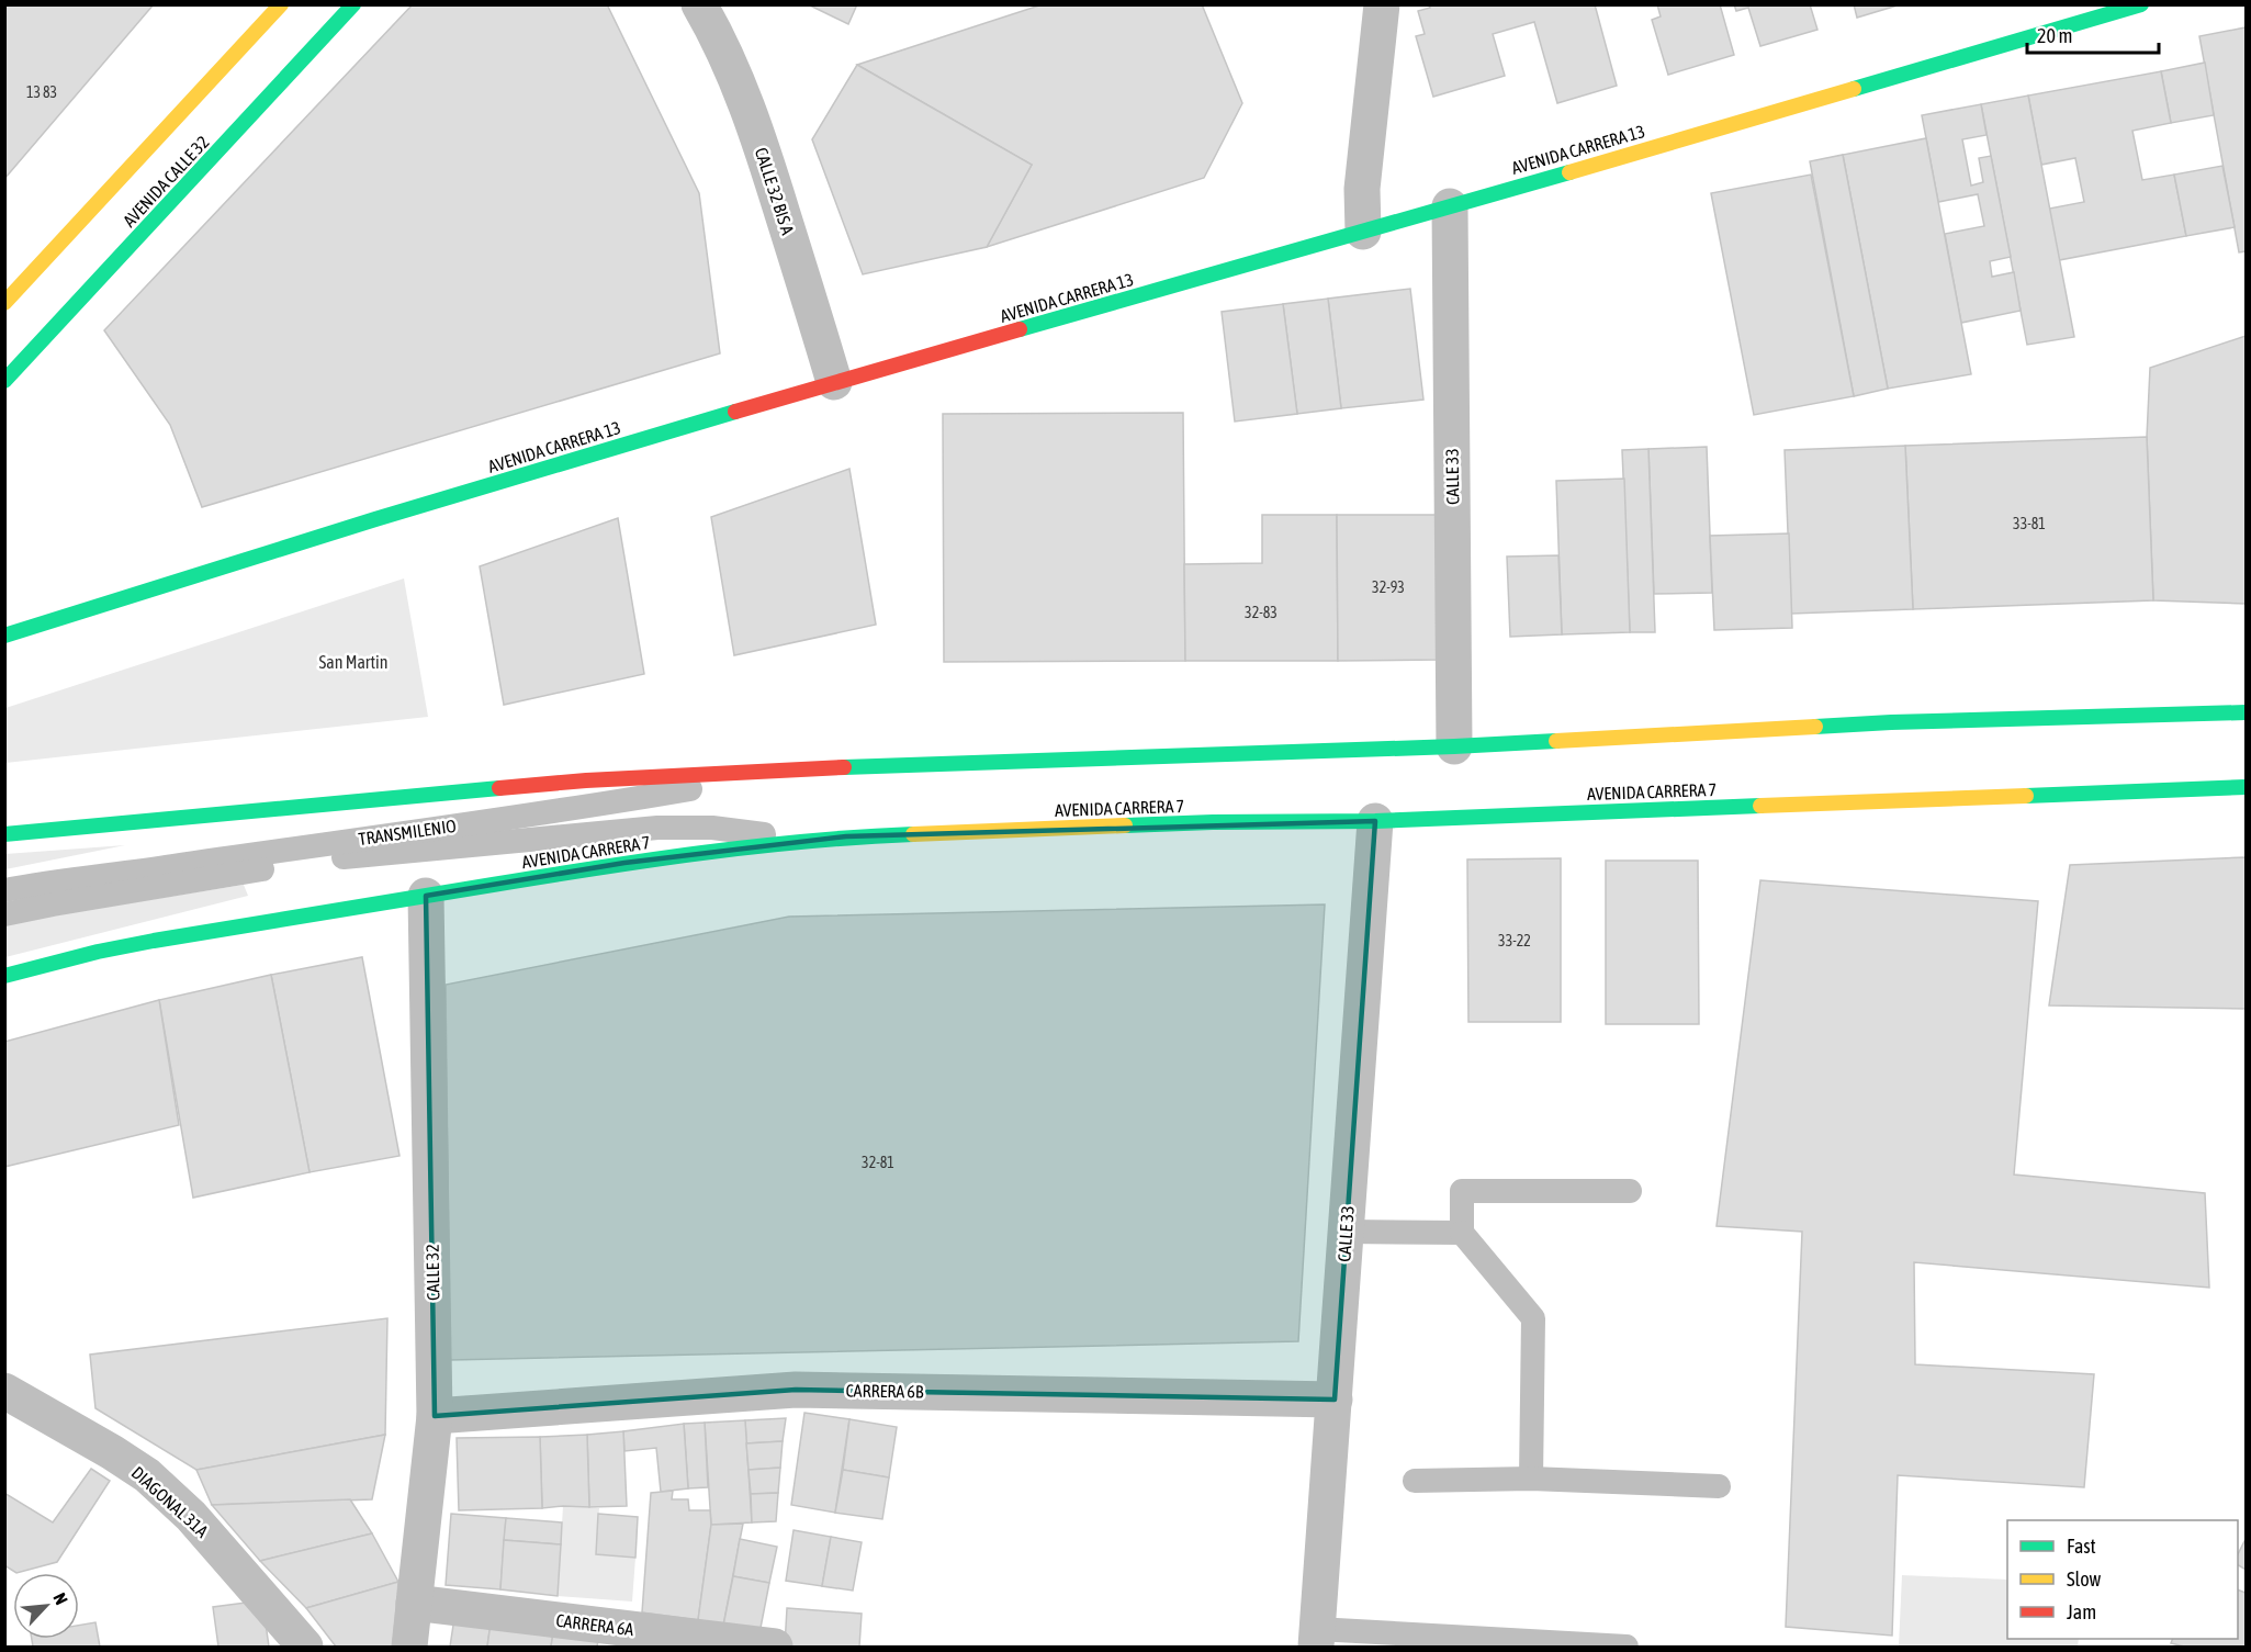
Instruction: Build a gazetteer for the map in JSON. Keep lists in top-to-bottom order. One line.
{"streets":{"main road":["AVENIDA CARRERA 13","AVENIDA CALLE 32","AVENIDA CARRERA 7"],"street":["CALLE 32 BIS A","CALLE 33","CALLE 32","CARRERA 6B","DIAGONAL 31A","CARRERA 6A"],"lane":["TRANSMILENIO"]},"crossings":[["AVENIDA CARRERA 13","CALLE 32 BIS A"],["AVENIDA CARRERA 13","CALLE 33"],["CALLE 33","AVENIDA CARRERA 7"],["CALLE 33","CARRERA 6B"],["AVENIDA CARRERA 7","TRANSMILENIO"],["AVENIDA CARRERA 7","CALLE 32"],["CALLE 32","CARRERA 6B"],["CALLE 32","CARRERA 6A"]],"parks":["San Martin"],"house_numbers":["13 83","33-81","32-93","32-83","33-22","32-81"],"legend":["Fast","Slow","Jam"],"scale_bar":"20 m","north":"top right"}
